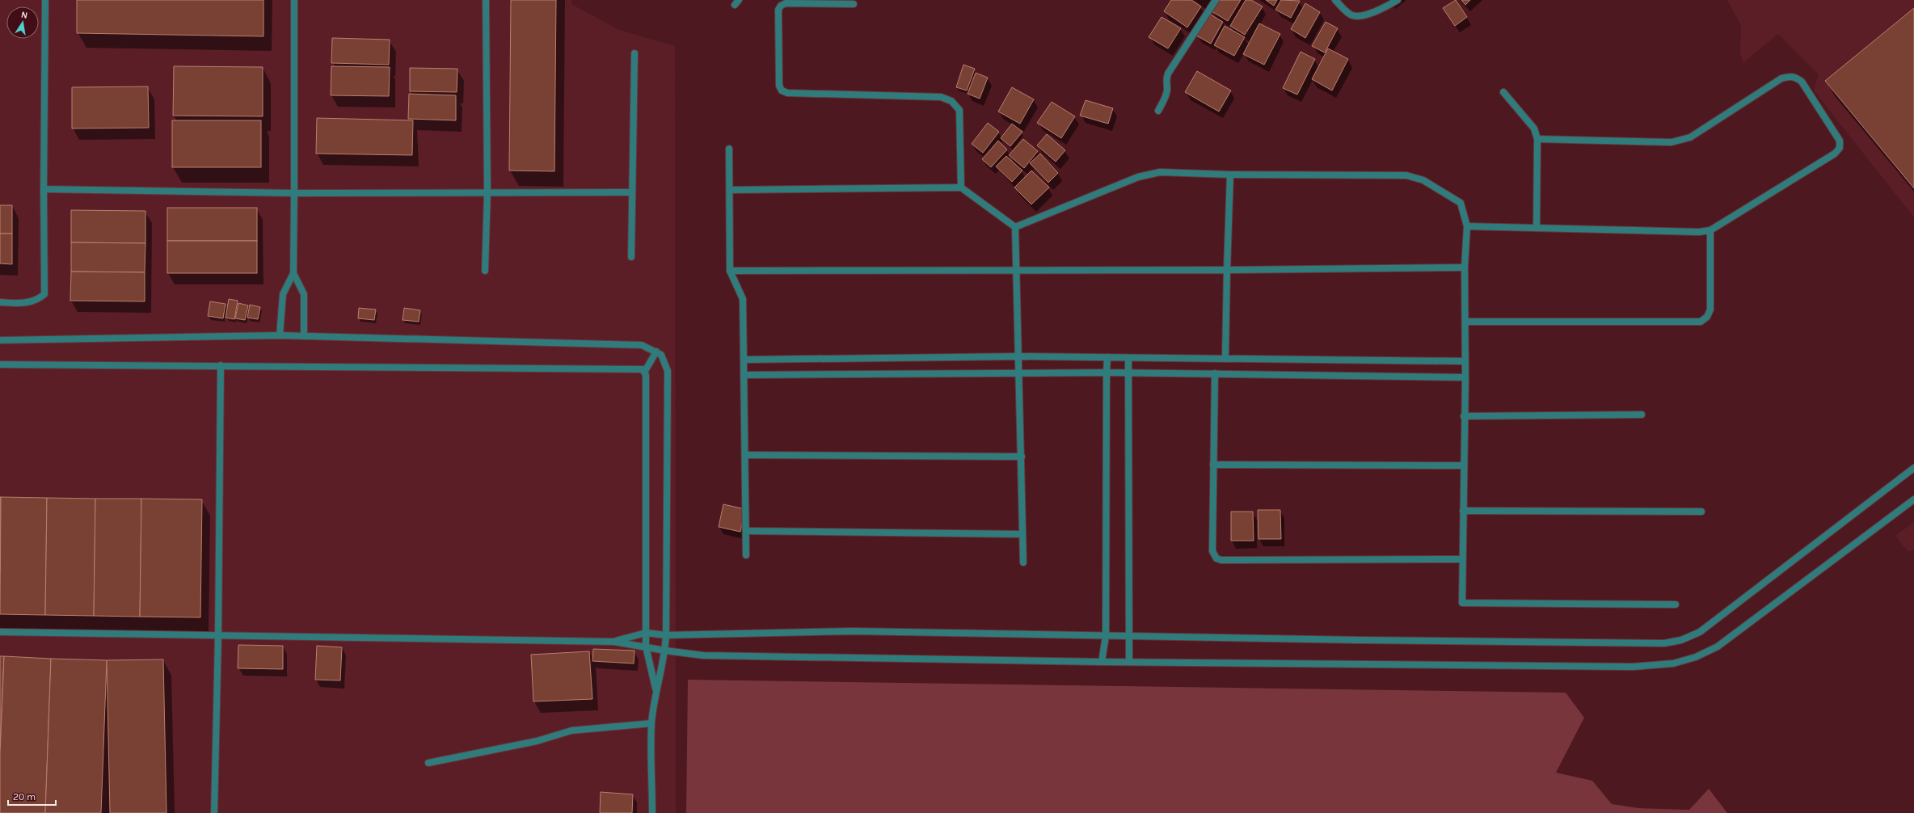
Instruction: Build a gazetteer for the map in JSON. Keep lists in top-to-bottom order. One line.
{"scale_bar":"20 m","north":"top"}
